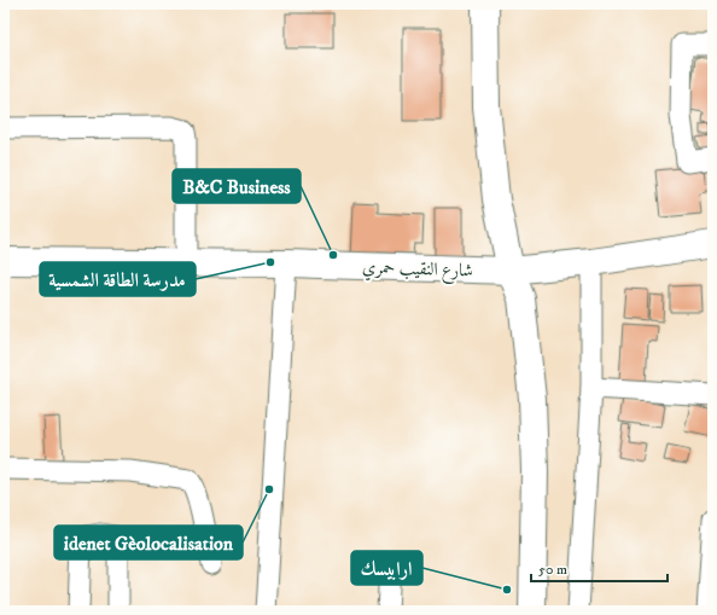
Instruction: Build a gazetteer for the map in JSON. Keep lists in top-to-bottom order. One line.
{"streets":{"main road":["شارع النقيب حمري"]},"places":["B&C Business","مدرسة الطاقة الشمسية","idenet Gèolocalisation","ارابيسك"],"scale_bar":"50 m"}
